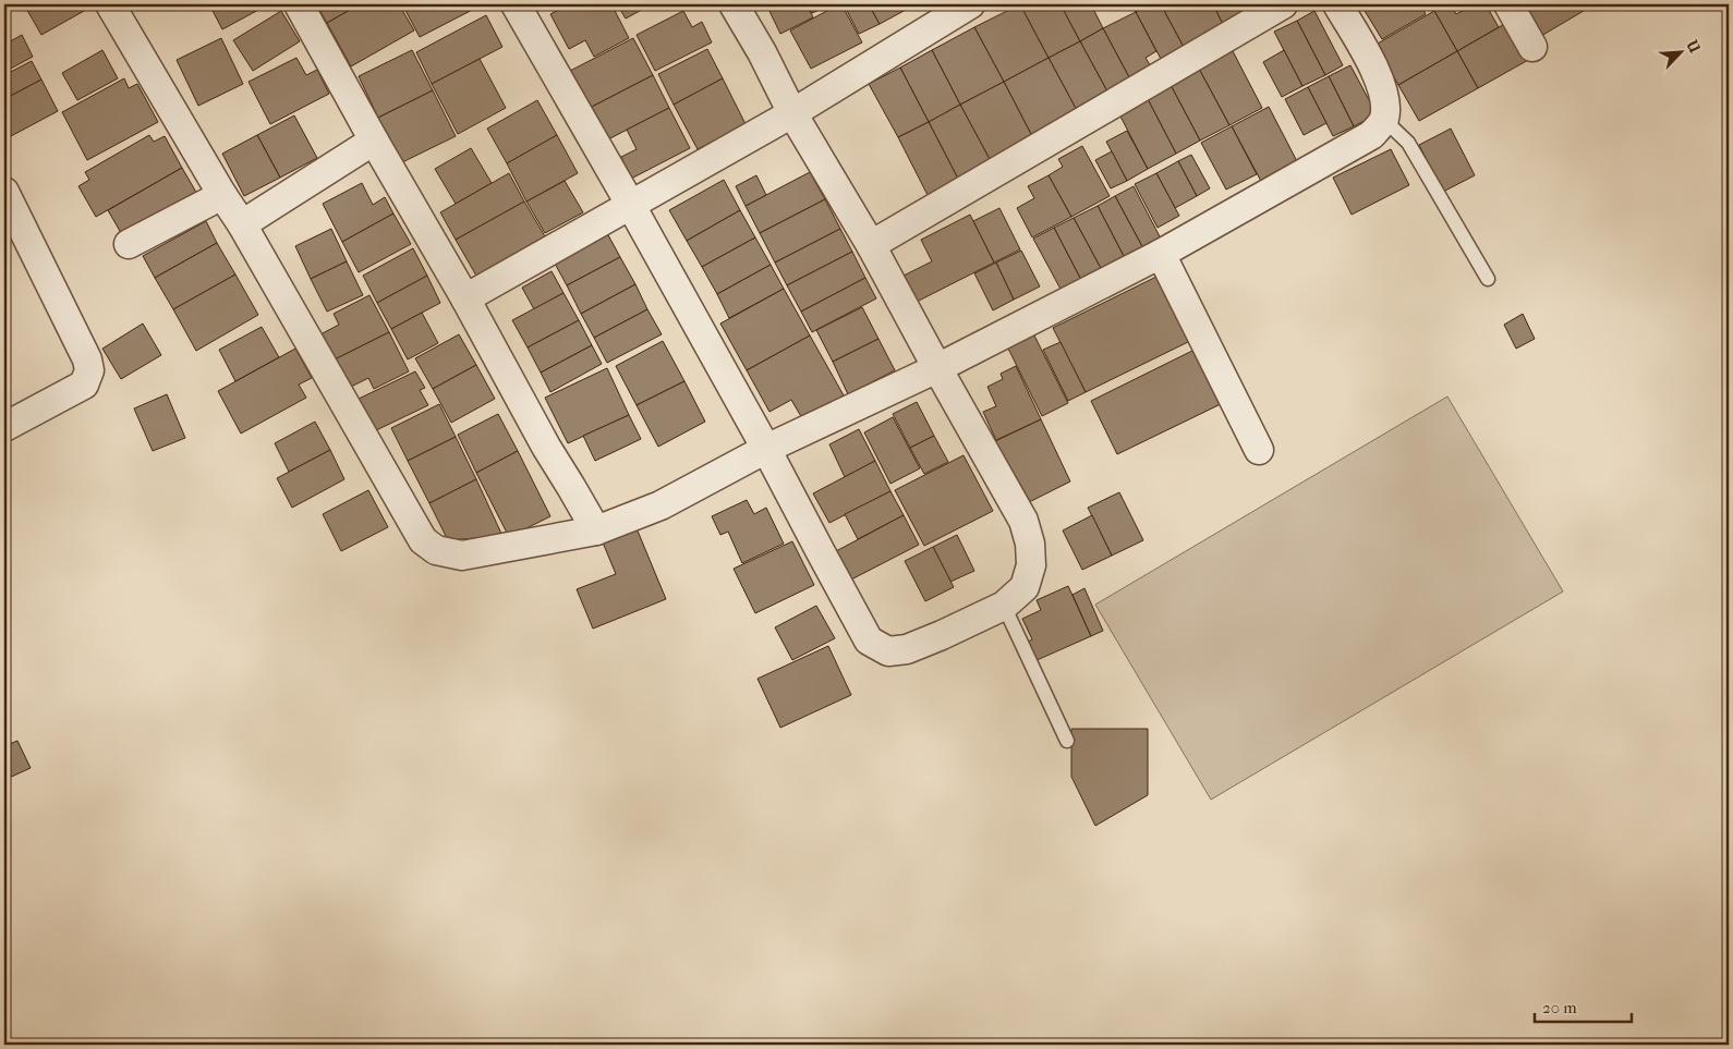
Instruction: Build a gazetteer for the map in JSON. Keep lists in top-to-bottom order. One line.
{"scale_bar":"20 m","north":"top right"}
